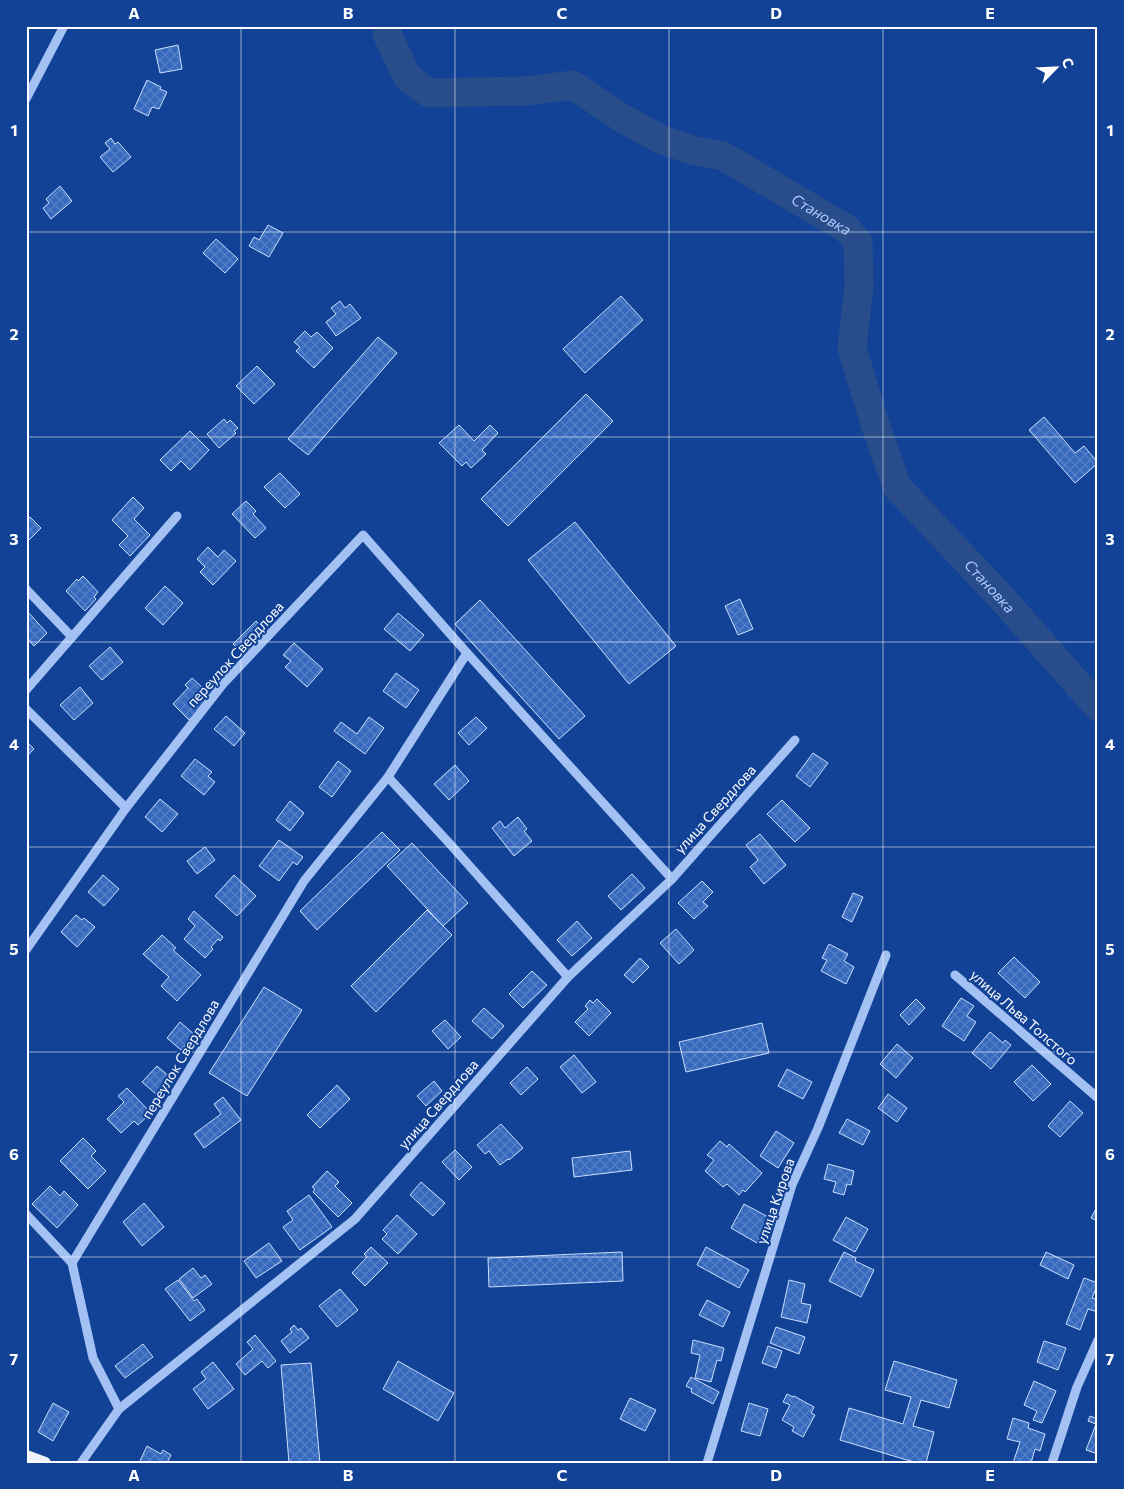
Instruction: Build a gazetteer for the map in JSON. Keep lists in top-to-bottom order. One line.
{"streets":{"street":["переулок Свердлова","улица Свердлова","улица Льва Толстого","улица Кирова"]},"crossings":[["переулок Свердлова","улица Свердлова"]],"water":["Становка"],"north":"top right","grid":{"columns":["A","B","C","D","E"],"rows":["1","2","3","4","5","6","7"]}}
